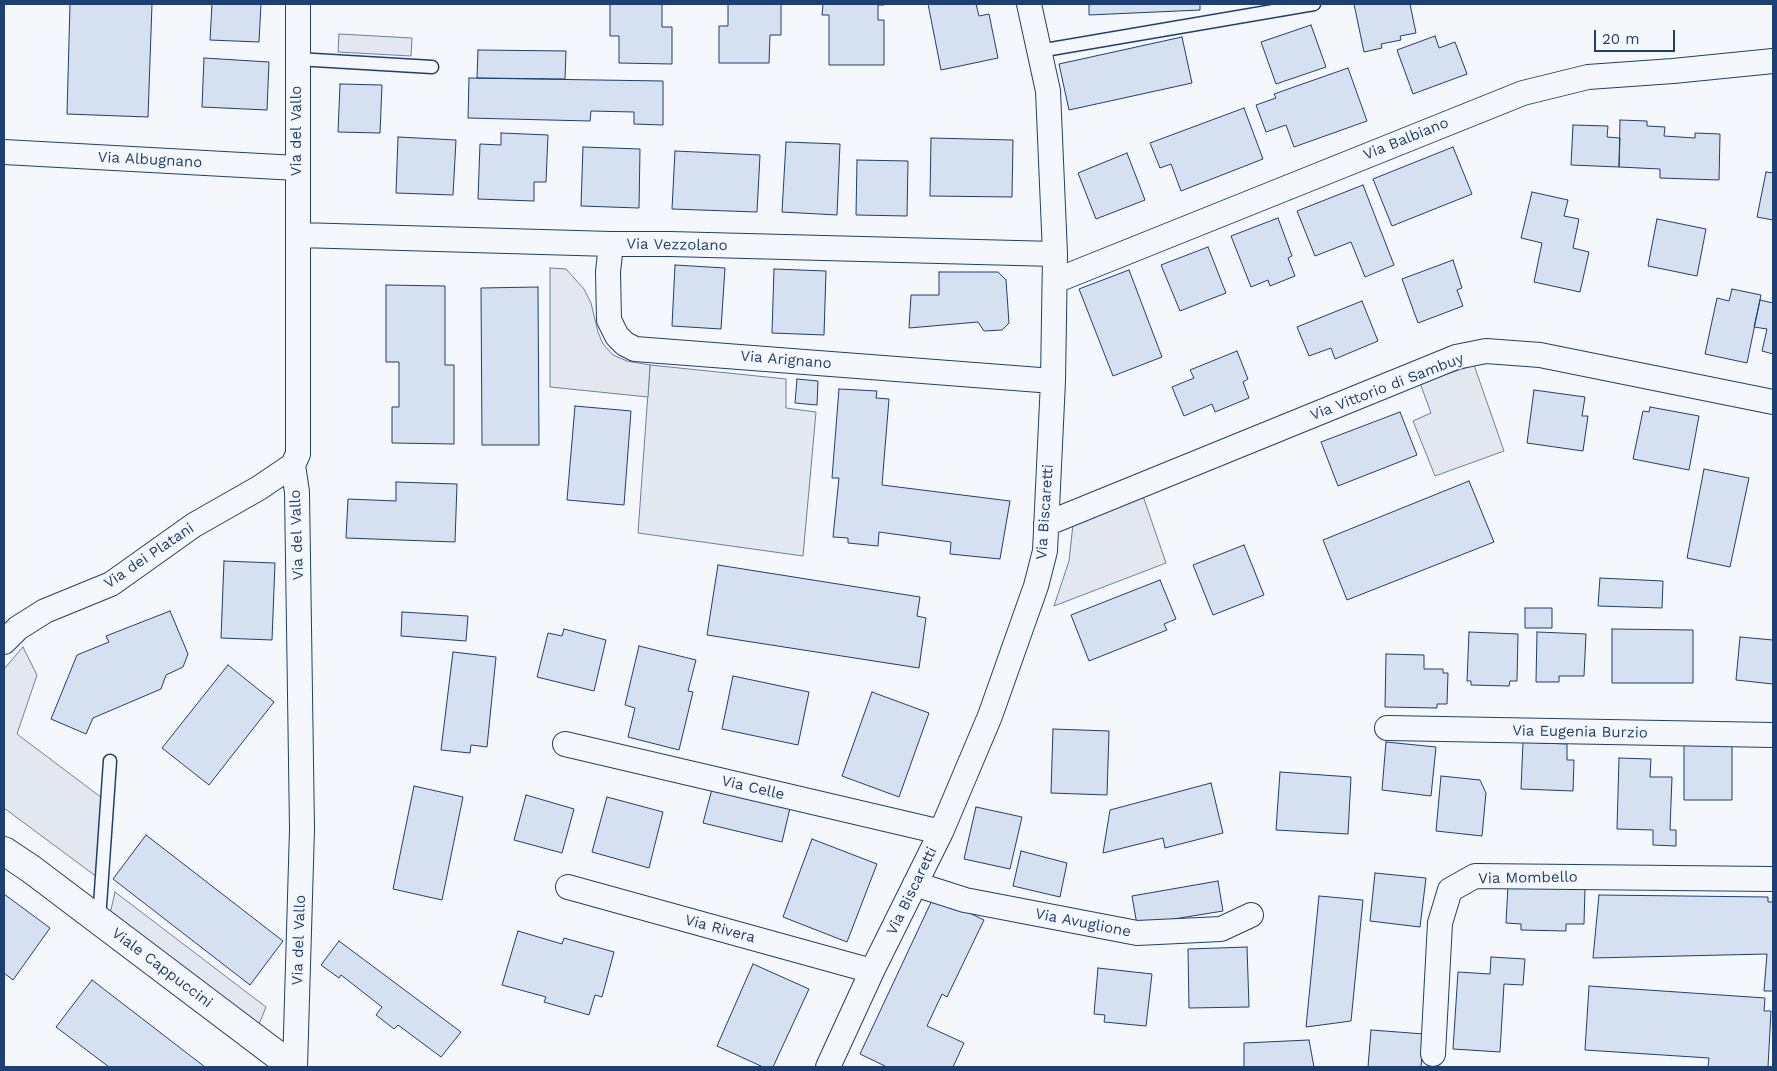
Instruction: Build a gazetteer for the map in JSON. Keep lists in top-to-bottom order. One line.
{"streets":{"street":["Via del Vallo","Via Balbiano","Via Albugnano","Via Vezzolano","Via Arignano","Via Vittorio di Sambuy","Via Biscaretti","Via dei Platani","Via Eugenia Burzio","Via Celle","Via Mombello","Via Avuglione","Via Rivera","Viale Cappuccini"]},"crossings":[["Via del Vallo","Via Albugnano"],["Via del Vallo","Via Vezzolano"],["Via del Vallo","Via dei Platani"],["Via del Vallo","Viale Cappuccini"],["Via Balbiano","Via Biscaretti"],["Via Vezzolano","Via Arignano"],["Via Vezzolano","Via Biscaretti"],["Via Arignano","Via Biscaretti"],["Via Vittorio di Sambuy","Via Biscaretti"],["Via Biscaretti","Via Celle"],["Via Biscaretti","Via Avuglione"],["Via Biscaretti","Via Rivera"]],"scale_bar":"20 m"}
